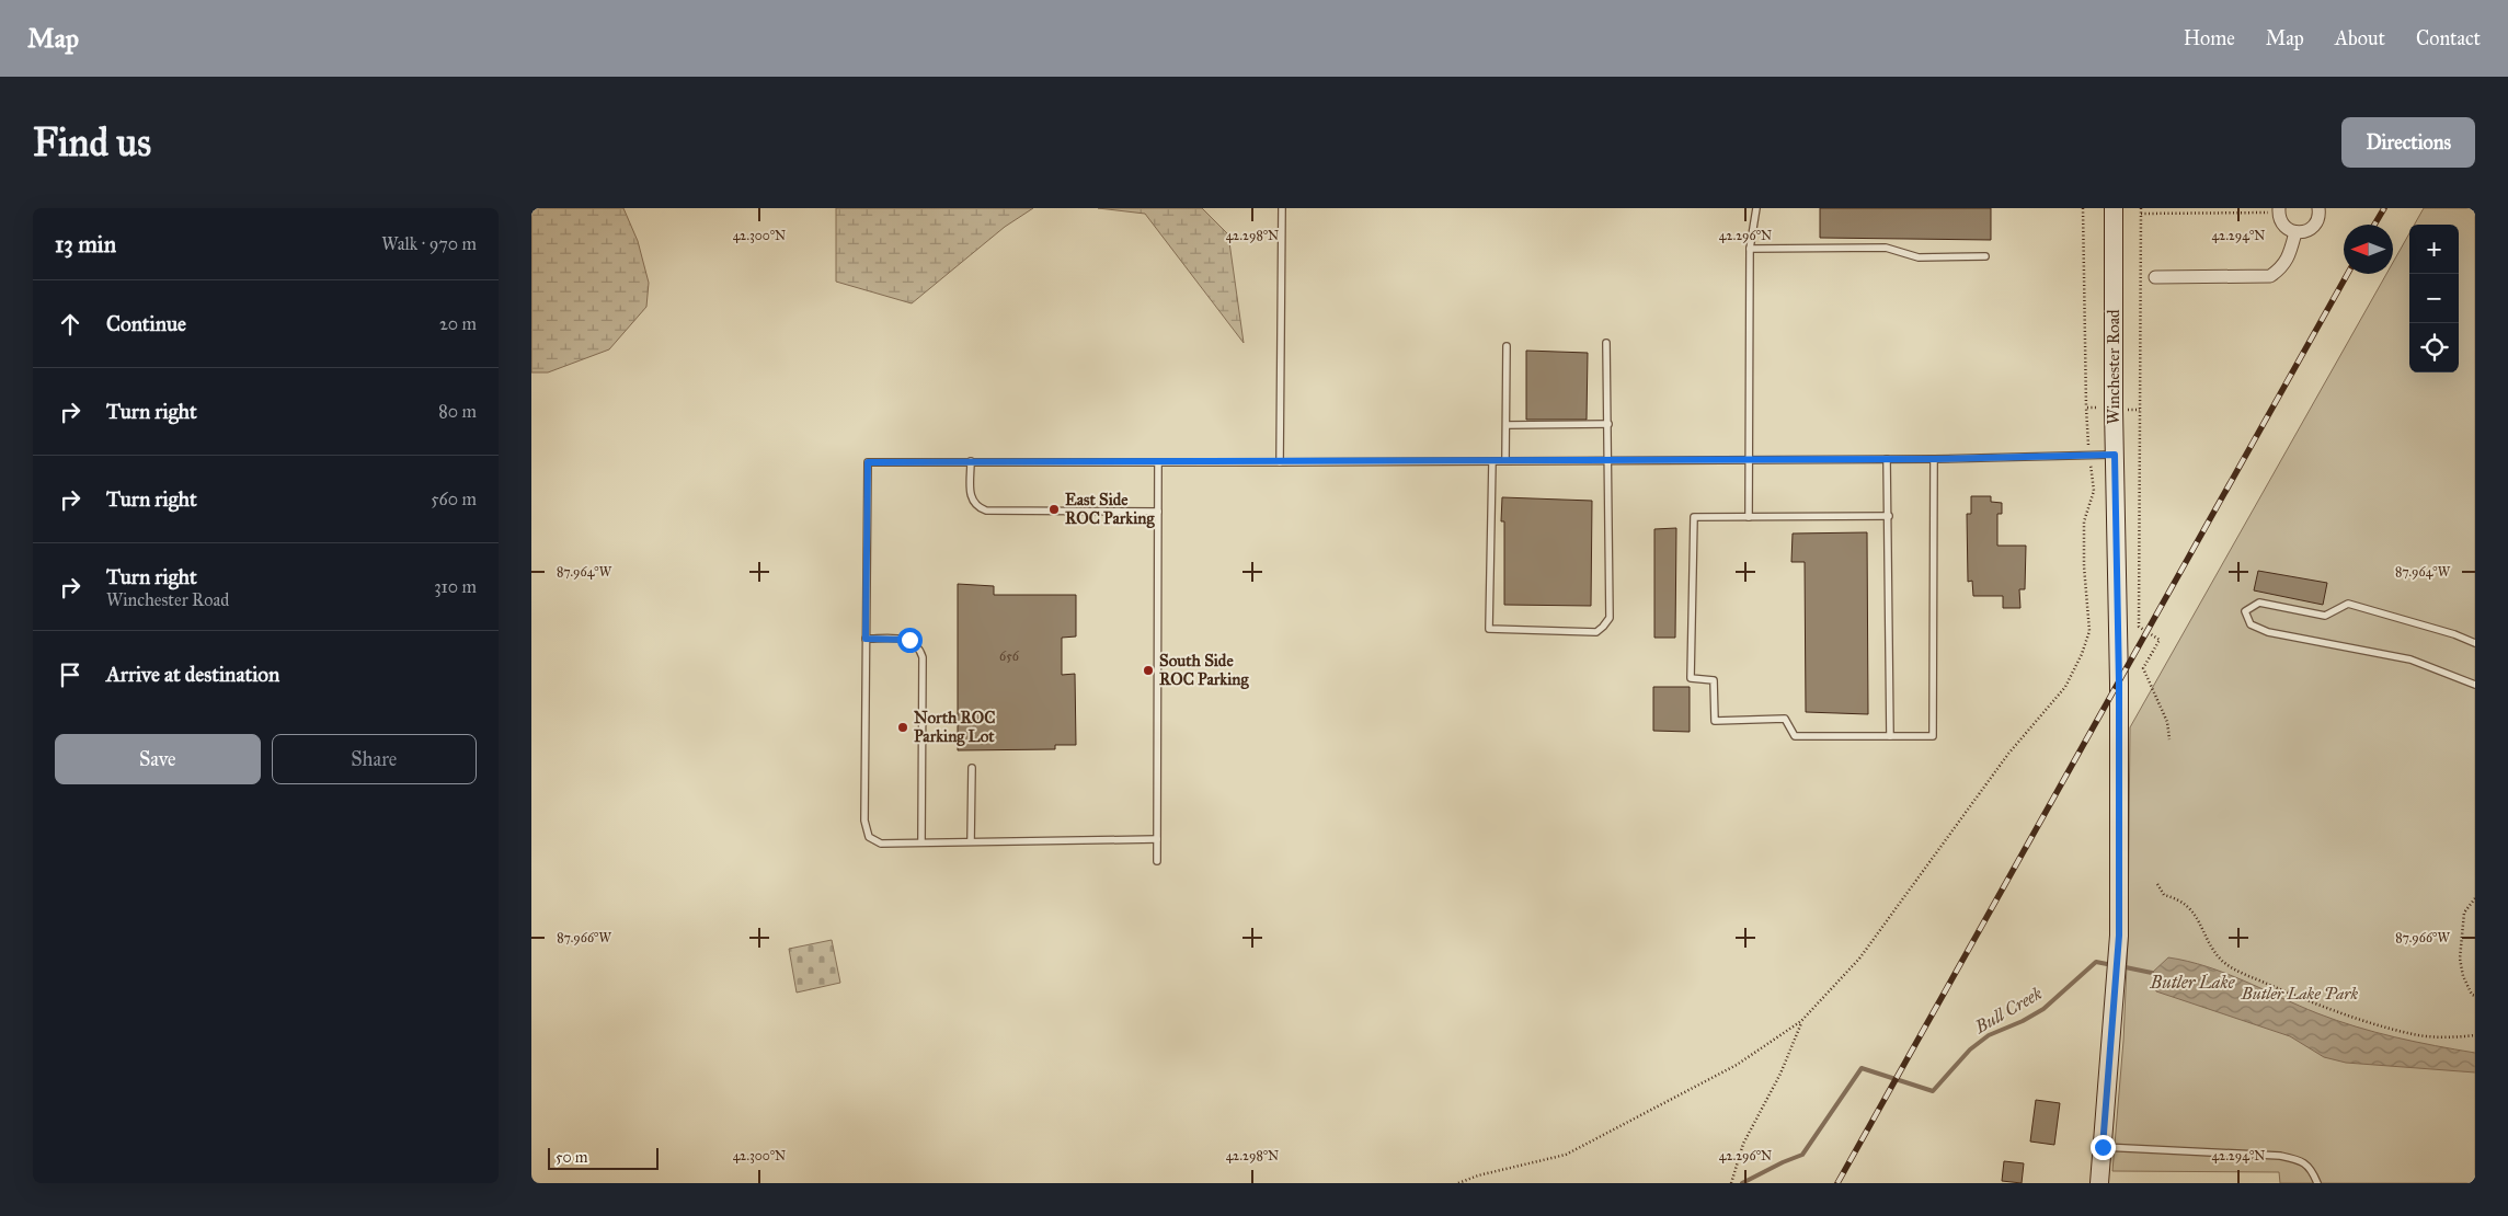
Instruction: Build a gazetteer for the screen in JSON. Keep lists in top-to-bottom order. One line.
{"streets":{"main road":["Winchester Road"]},"water":["Butler Lake","Bull Creek"],"parks":["Butler Lake Park"],"places":["East Side ROC Parking","South Side ROC Parking","North ROC Parking Lot"],"house_numbers":["656"],"scale_bar":"50 m","north":"left","page":{"header":"Map","nav":["Home","Map","About","Contact"],"buttons":["Directions",["Save","Share"]],"title":"Find us","heading":["13 min","Walk · 970 m"],"map_buttons":["+","−"],"list":[["Continue","20 m"],["Turn right","80 m"],["Turn right","560 m"],["Turn right","Winchester Road","310 m"],"Arrive at destination"],"scale":"50 m"},"coordinates":["42.300°N","42.298°N","42.296°N","42.294°N","87.964°W","87.966°W"]}
